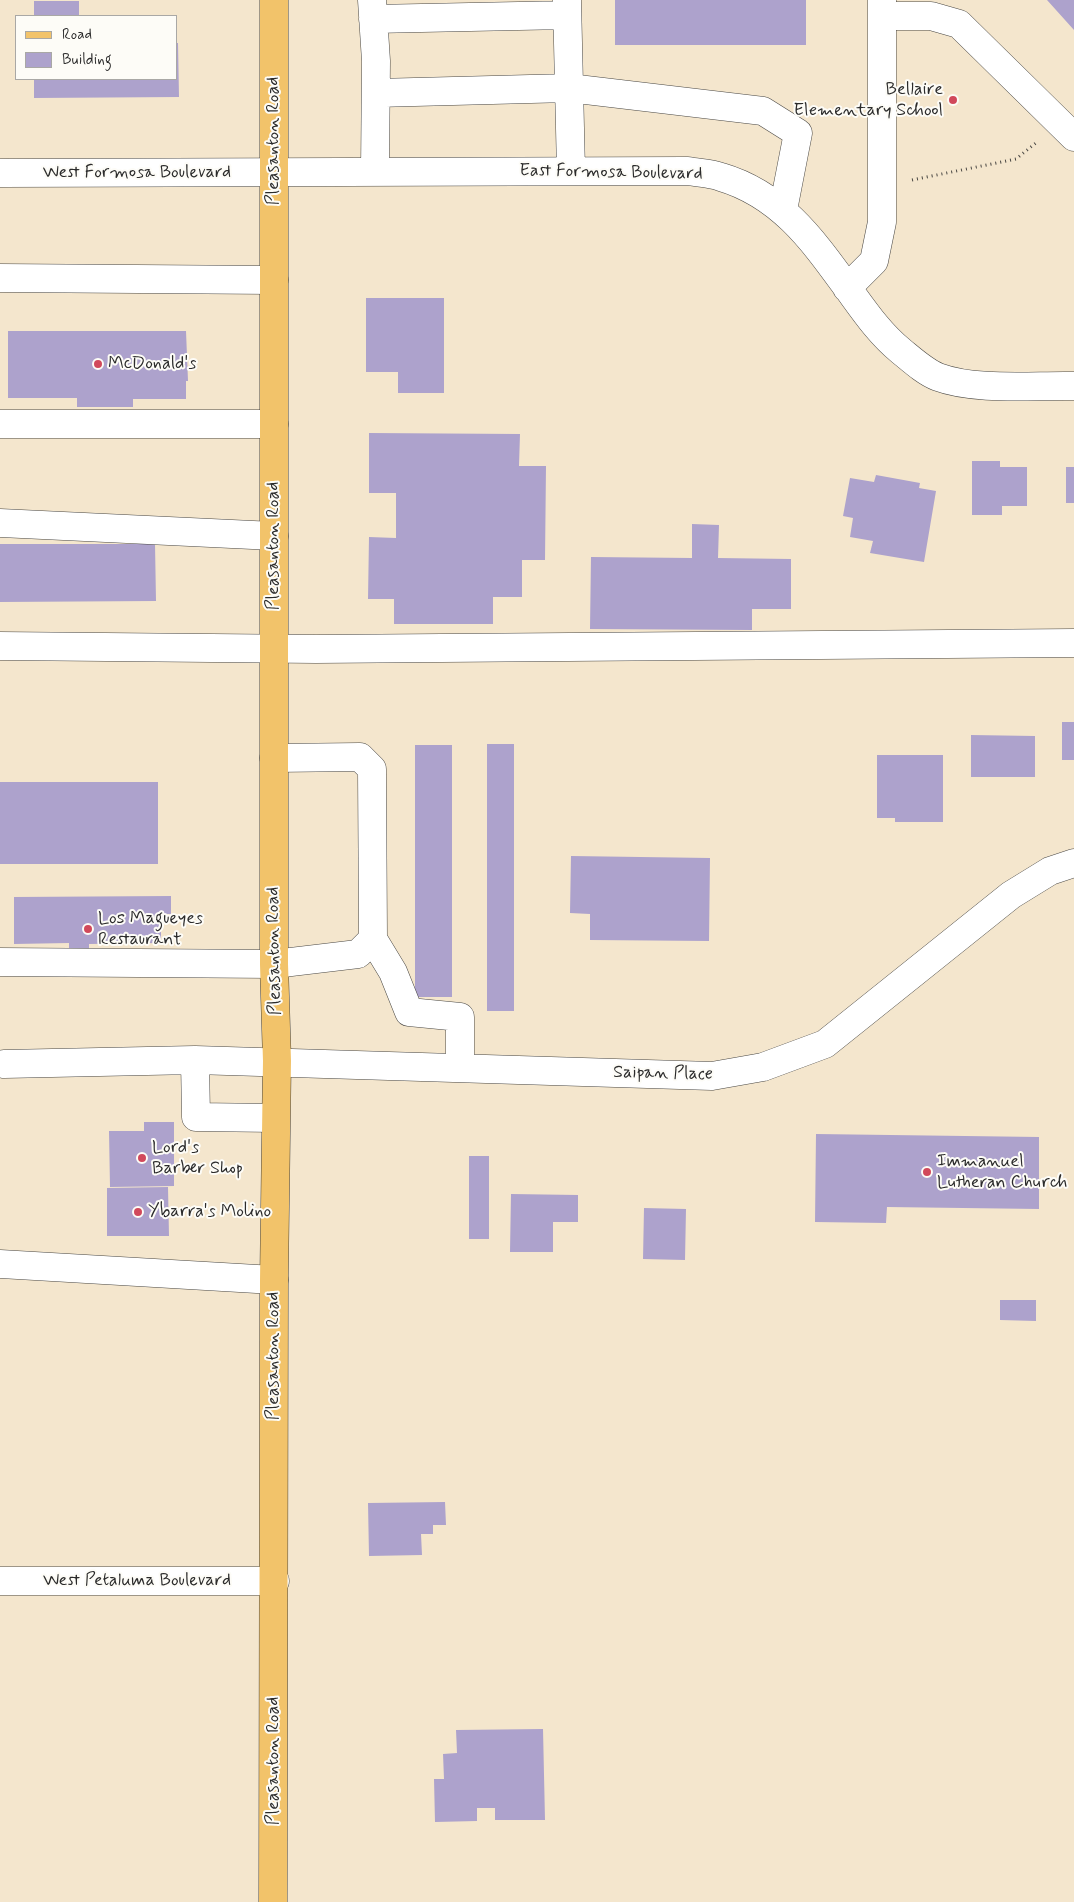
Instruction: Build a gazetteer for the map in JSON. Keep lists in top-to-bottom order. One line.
{"streets":{"main road":["Pleasanton Road"],"street":["West Formosa Boulevard","East Formosa Boulevard","Saipan Place","West Petaluma Boulevard"]},"crossings":[["Pleasanton Road","West Formosa Boulevard"],["Pleasanton Road","East Formosa Boulevard"],["Pleasanton Road","Saipan Place"],["Pleasanton Road","West Petaluma Boulevard"],["West Formosa Boulevard","East Formosa Boulevard"]],"places":["Bellaire Elementary School","McDonald's","Los Magueyes Restaurant","Lord's Barber Shop","Immanuel Lutheran Church","Ybarra's Molino"],"legend":["Road","Building"]}
